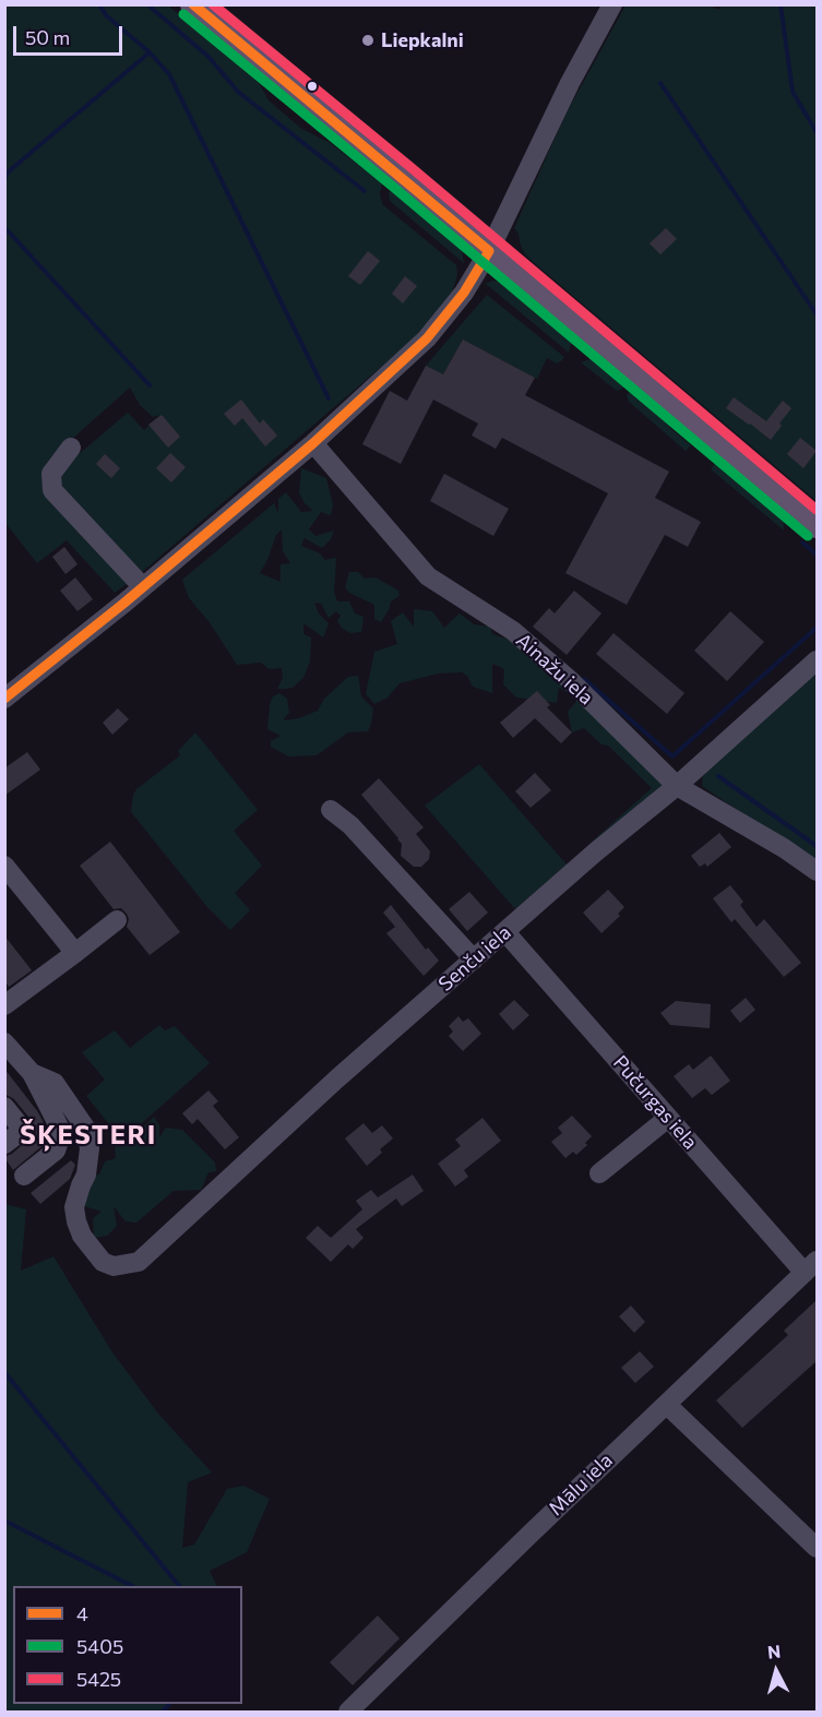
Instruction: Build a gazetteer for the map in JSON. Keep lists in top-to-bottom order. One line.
{"streets":{"street":["Ainažu iela","Senču iela","Pučurgas iela","Mālu iela"]},"crossings":[["Ainažu iela","Senču iela"],["Senču iela","Pučurgas iela"],["Pučurgas iela","Mālu iela"]],"districts":["ŠĶESTERI"],"places":["Liepkalni"],"lines":["transit line 4","transit line 5425","transit line 5405"],"legend":["4","5405","5425"],"scale_bar":"50 m","north":"top"}
